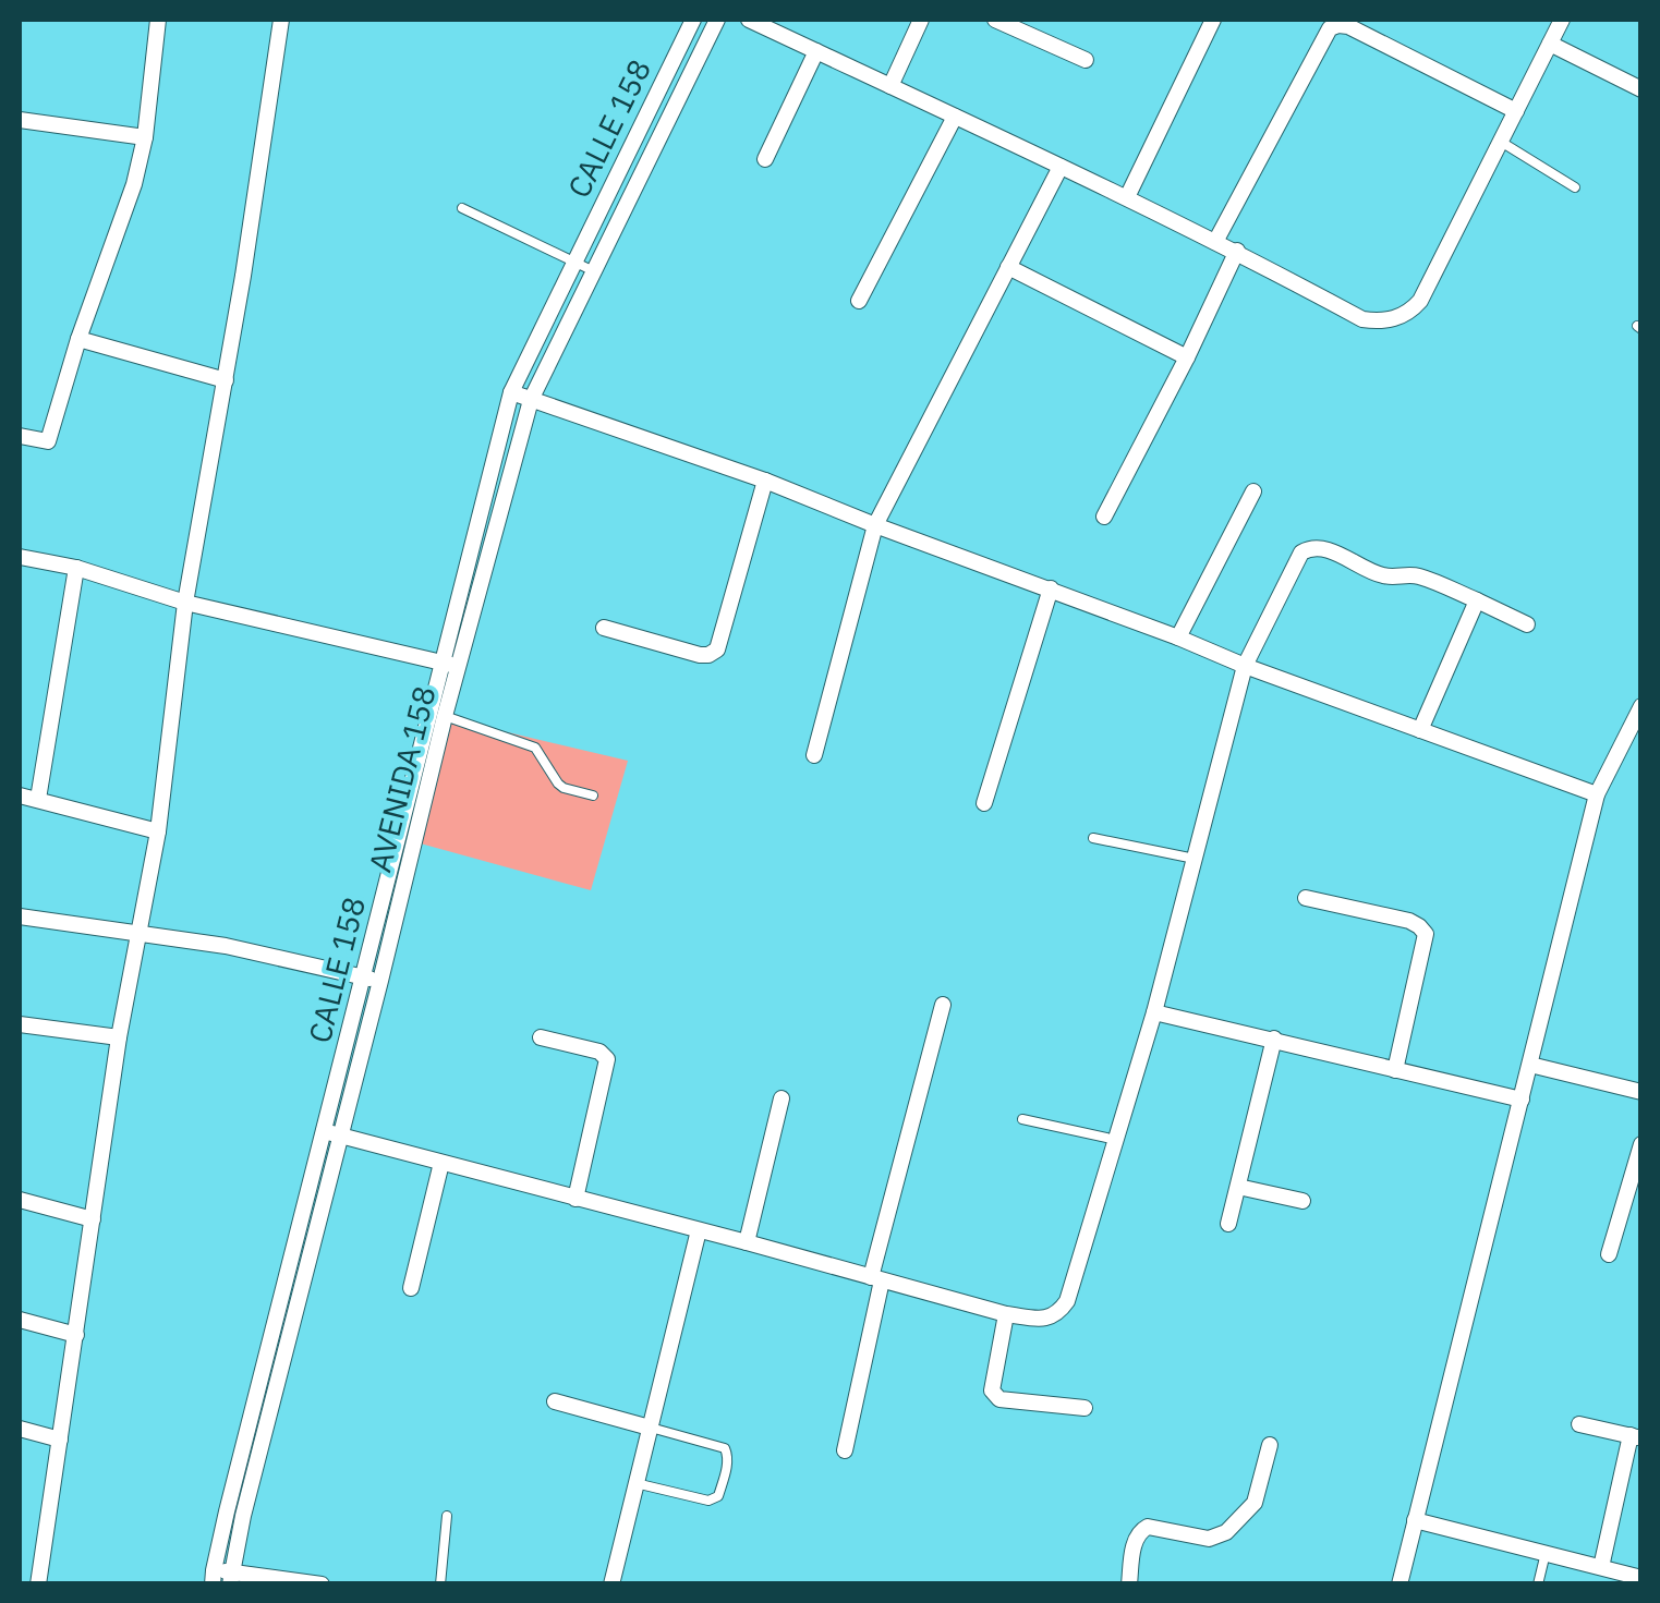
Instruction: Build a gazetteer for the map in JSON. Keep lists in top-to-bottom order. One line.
{"streets":{"street":["CALLE 158","AVENIDA 158"]},"crossings":[["CALLE 158","AVENIDA 158"]]}
